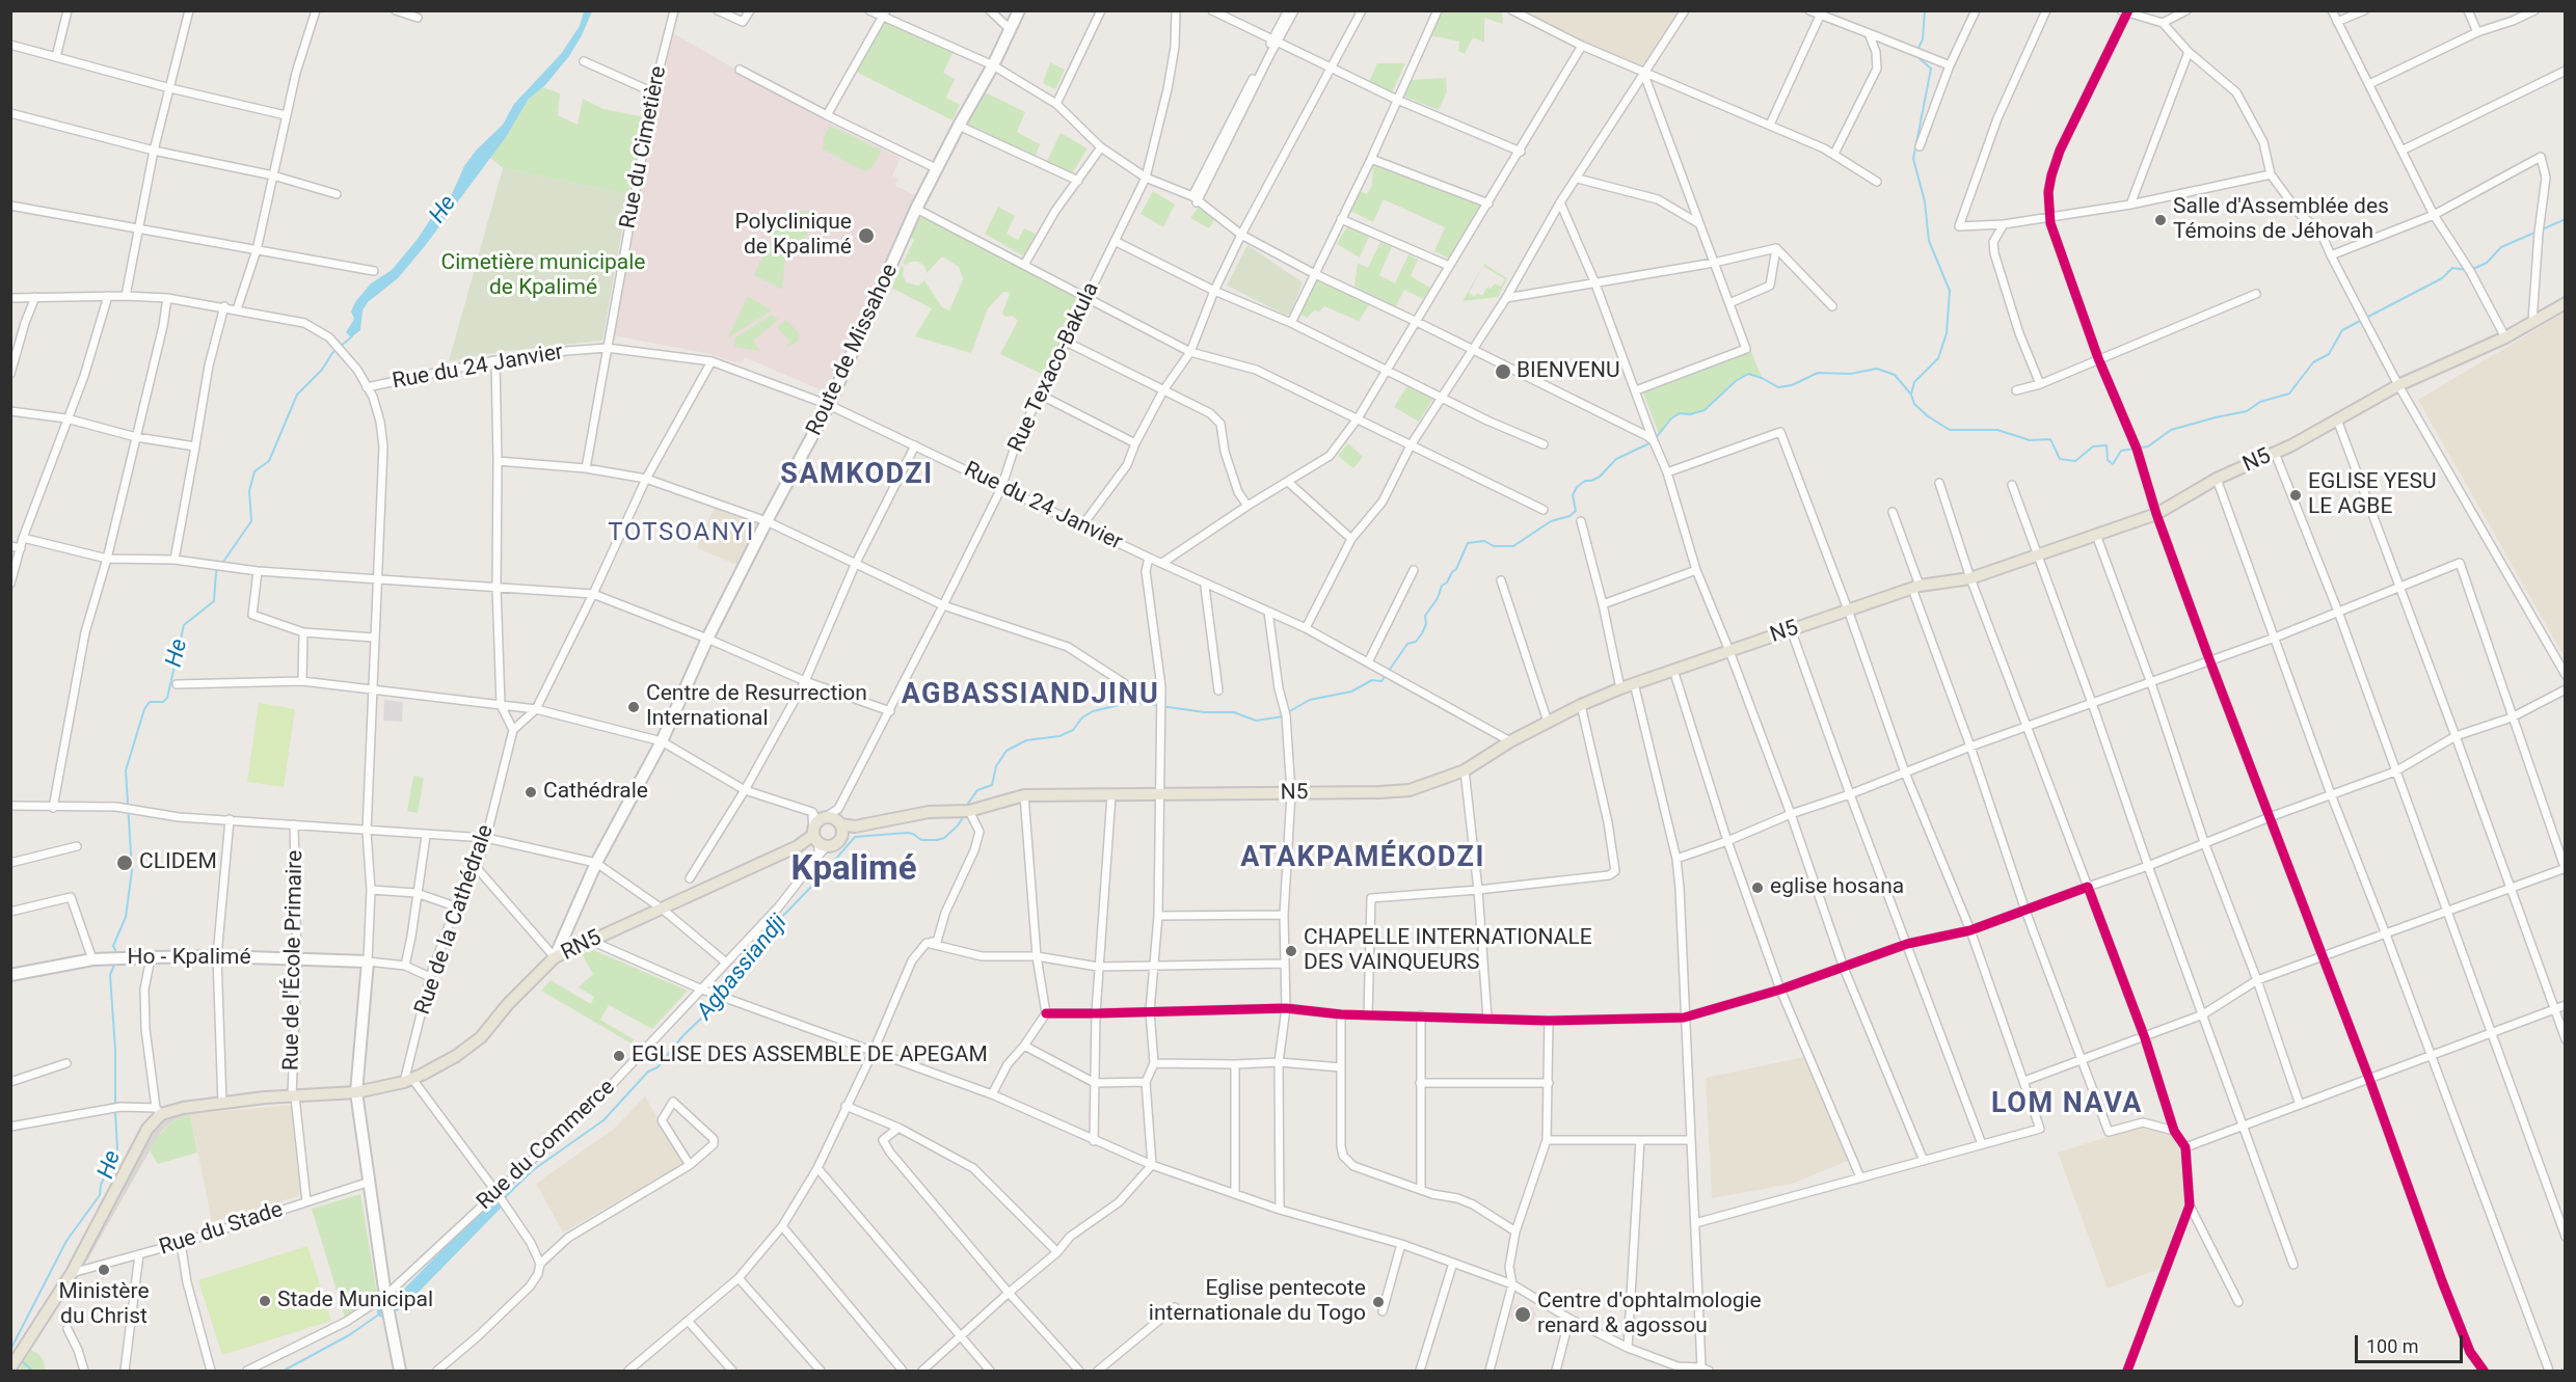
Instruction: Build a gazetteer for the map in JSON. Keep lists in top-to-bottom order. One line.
{"streets":{"main road":["Route de Missahoe","N5","RN5","Ho - Kpalimé"],"street":["Rue du Cimetière","Rue du 24 Janvier","Rue Texaco-Bakula","Rue de la Cathédrale","Rue de l'École Primaire","Rue du Commerce","Rue du Stade"]},"crossings":[["Rue du Cimetière","Rue du 24 Janvier"],["Route de Missahoe","Rue du 24 Janvier"],["Route de Missahoe","RN5"],["Rue du 24 Janvier","Rue Texaco-Bakula"],["Rue du 24 Janvier","N5"],["N5","RN5"],["Rue de la Cathédrale","RN5"],["RN5","Rue de l'École Primaire"],["RN5","Rue du Commerce"],["Ho - Kpalimé","Rue de l'École Primaire"],["Rue de l'École Primaire","Rue du Stade"]],"districts":["SAMKODZI","TOTSOANYI","AGBASSIANDJINU","ATAKPAMÉKODZI","Kpalimé","LOM NAVA"],"water":["He","Agbassiandji"],"parks":["Cimetière municipale de Kpalimé"],"places":["Salle d'Assemblée des Témoins de Jéhovah","Polyclinique de Kpalimé","BIENVENU","EGLISE YESU LE AGBE","Centre de Resurrection International","Cathédrale","CLIDEM","eglise hosana","CHAPELLE INTERNATIONALE DES VAINQUEURS","EGLISE DES ASSEMBLE DE APEGAM","Ministère du Christ","Stade Municipal","Eglise pentecote internationale du Togo","Centre d'ophtalmologie renard & agossou"],"scale_bar":"100 m"}
